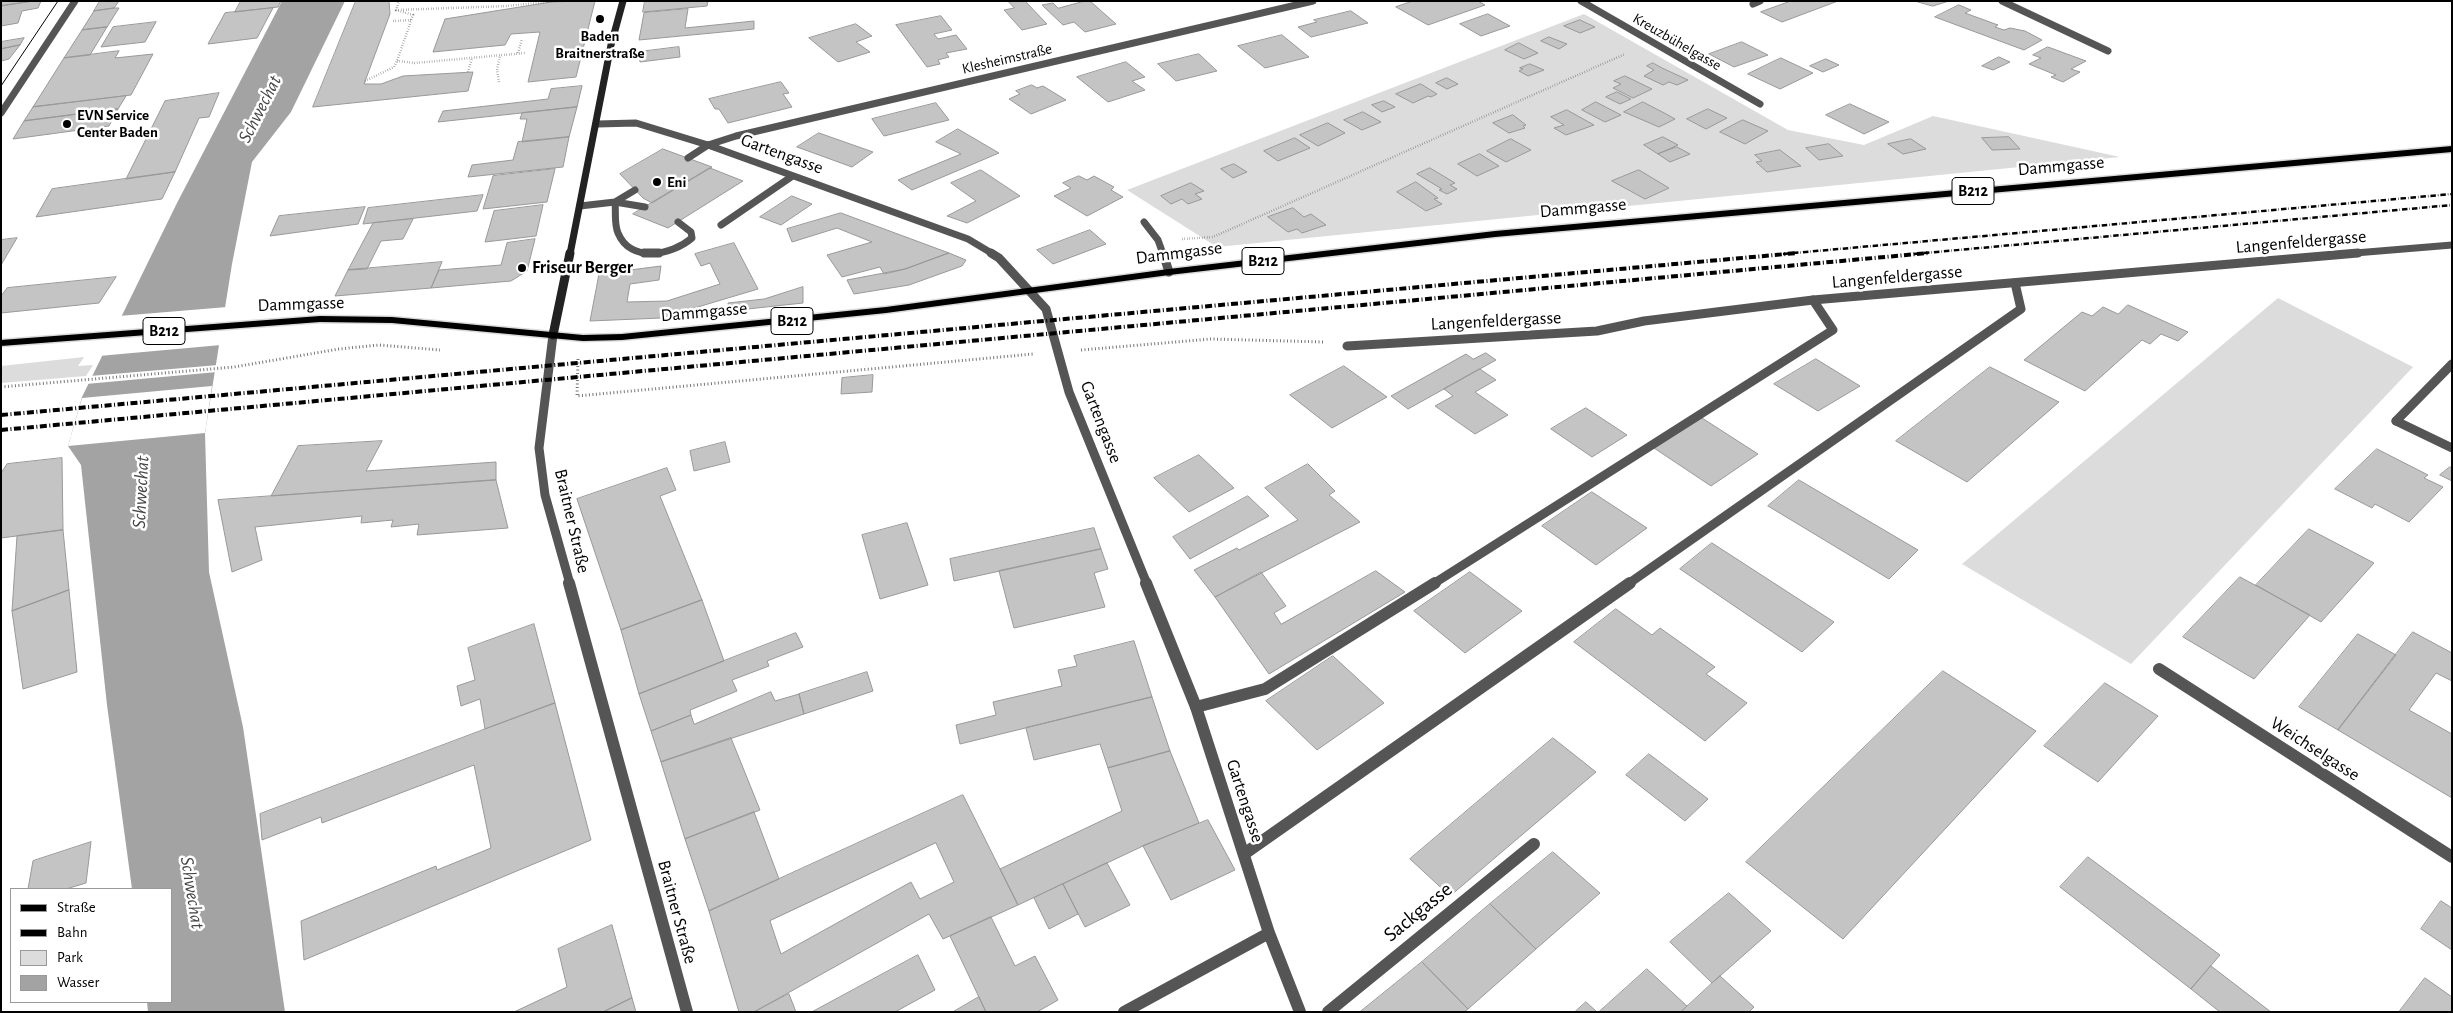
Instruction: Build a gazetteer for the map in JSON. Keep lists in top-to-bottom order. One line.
{"streets":{"main road":["Dammgasse","B212","Braitner Straße"],"street":["Kreuzbühelgasse","Klesheimstraße","Gartengasse","Langenfeldergasse","Weichselgasse","Sackgasse"]},"crossings":[["Klesheimstraße","Gartengasse"],["Gartengasse","Dammgasse"],["Gartengasse","Braitner Straße"],["Dammgasse","Braitner Straße"]],"water":["Schwechat"],"places":["Baden Braitnerstraße","EVN Service Center Baden","Eni","Friseur Berger"],"legend":["Straße","Bahn","Park","Wasser"]}
